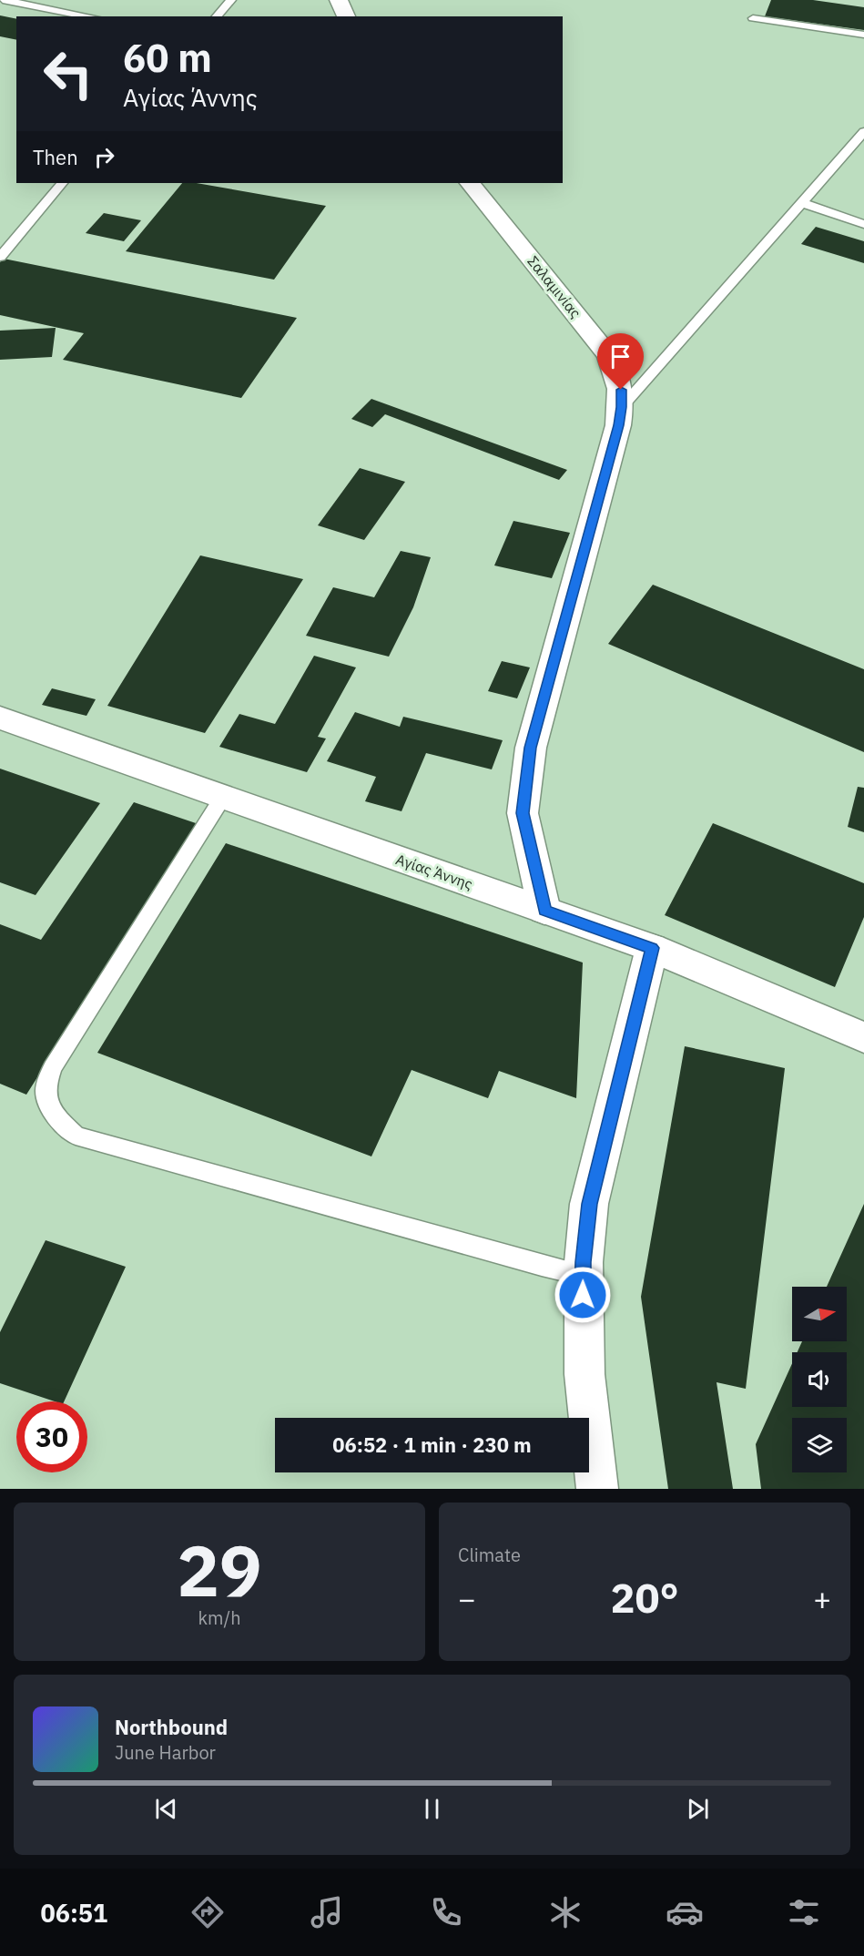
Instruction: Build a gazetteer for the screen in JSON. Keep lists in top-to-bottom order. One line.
{"streets":{"street":["Σαλαμινίας","Αγίας Άννης"]},"crossings":[["Σαλαμινίας","Αγίας Άννης"]],"north":"right","page":{"turn":["60 m","Αγίας Άννης"],"then":"Then","limit":"30","trip":"06:52 · 1 min · 230 m","tile":[["29","km/h"],"Climate"],"heat":["−","20°","+"],"song":["Northbound","June Harbor"],"tabs":"06:51"}}
